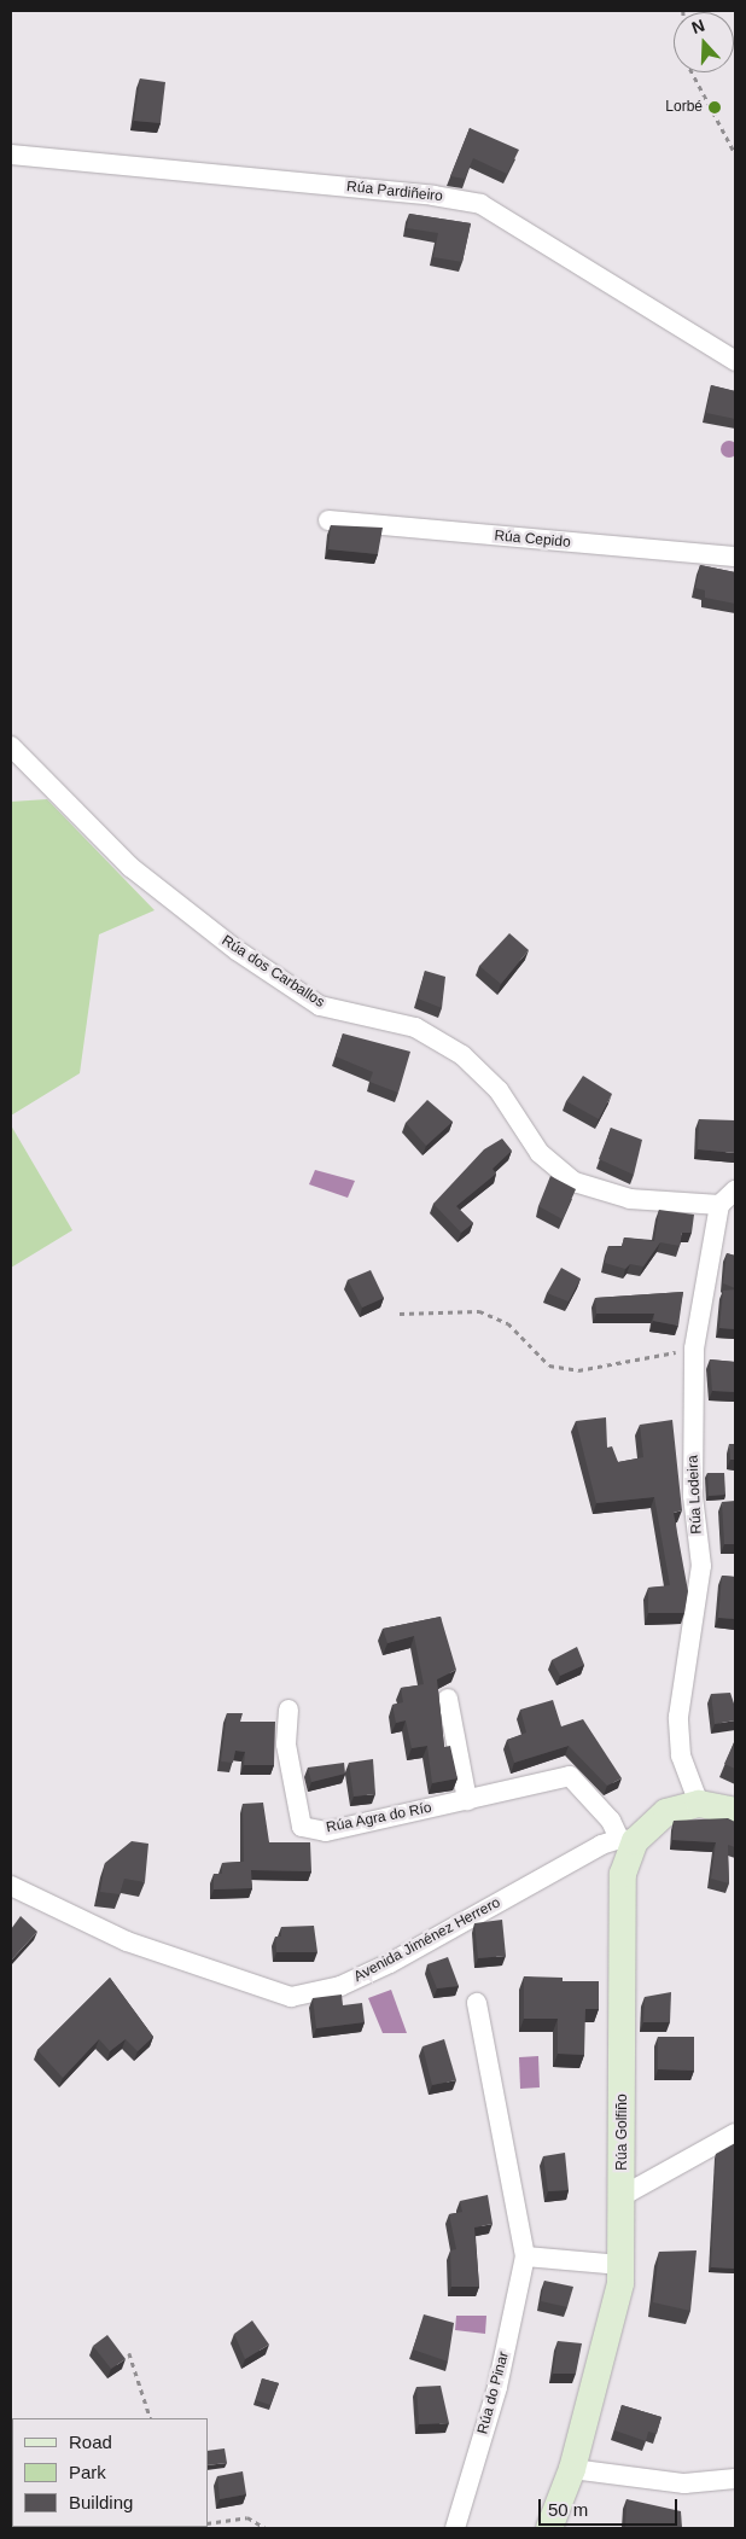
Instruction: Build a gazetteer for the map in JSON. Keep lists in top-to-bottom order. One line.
{"streets":{"main road":["Rúa Golfiño"],"street":["Rúa Pardiñeiro","Rúa Cepido","Rúa dos Carballos","Rúa Lodeira","Rúa Agra do Río","Avenida Jiménez Herrero","Rúa do Pinar"]},"crossings":[["Rúa dos Carballos","Rúa Lodeira"],["Rúa Lodeira","Rúa Golfiño"],["Rúa Agra do Río","Avenida Jiménez Herrero"],["Rúa Agra do Río","Rúa Golfiño"],["Avenida Jiménez Herrero","Rúa Golfiño"]],"places":["Lorbé"],"legend":["Road","Park","Building"],"scale_bar":"50 m","north":"top"}
